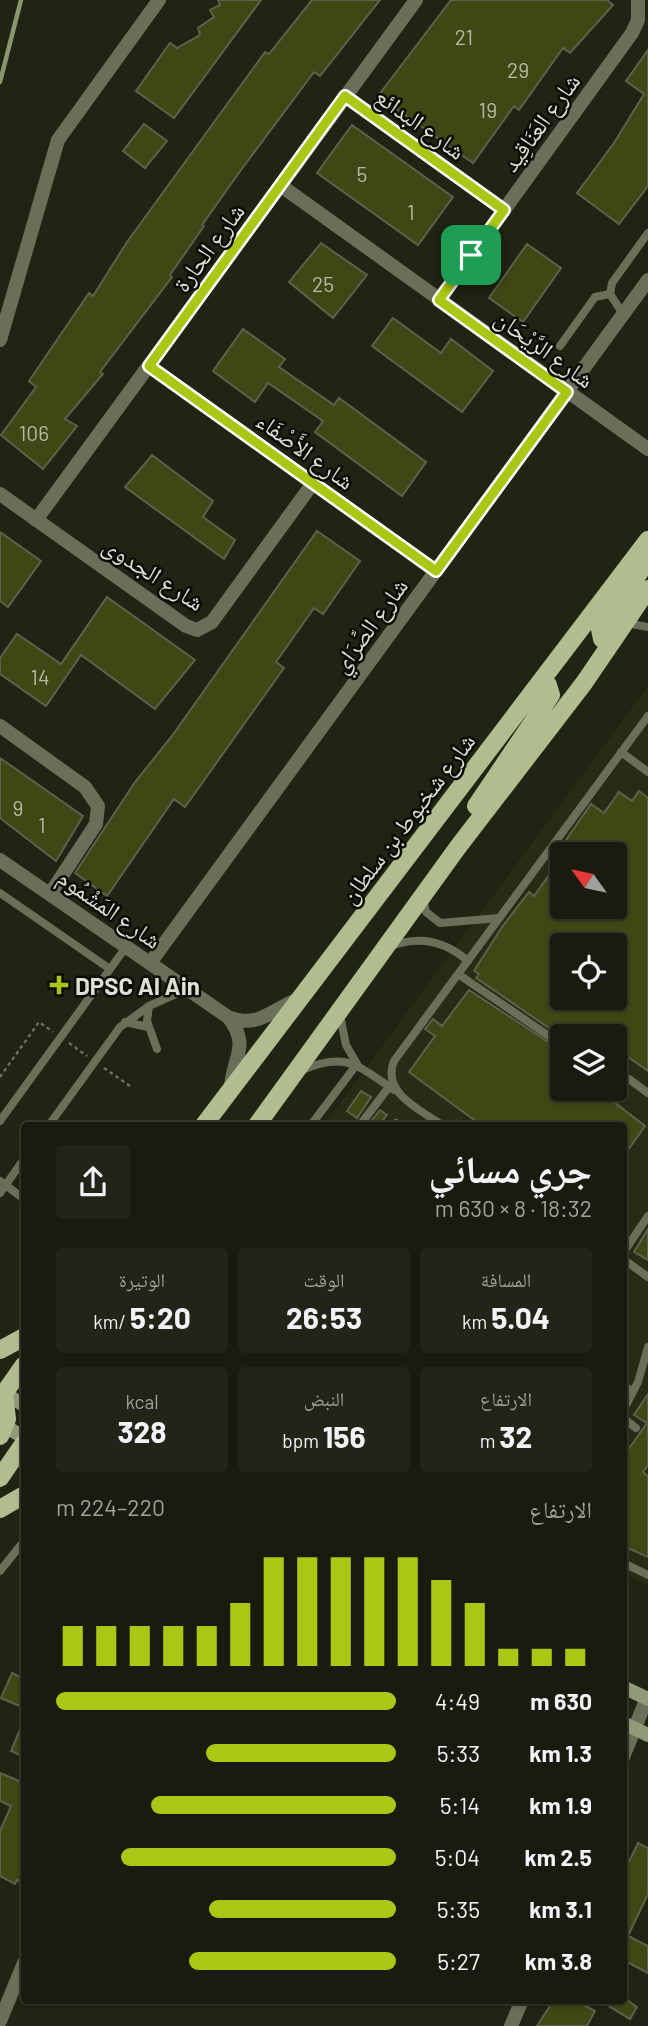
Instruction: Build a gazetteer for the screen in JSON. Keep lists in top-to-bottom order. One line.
{"streets":{"main road":["شارع شخبوط بن سلطان"],"street":["شارع العَنَاقِيد","شارع البدائع","شارع الحارة","شارع الرَّيْحَان","شارع الأَصْفَاء","شارع الجدوى","شارع الصِّرَاي","شارع المَشْمُوم"]},"crossings":[["شارع العَنَاقِيد","شارع البدائع"],["شارع العَنَاقِيد","شارع الرَّيْحَان"],["شارع البدائع","شارع الحارة"],["شارع الحارة","شارع الرَّيْحَان"],["شارع الحارة","شارع الأَصْفَاء"],["شارع الحارة","شارع الجدوى"],["شارع الرَّيْحَان","شارع الصِّرَاي"],["شارع الأَصْفَاء","شارع الجدوى"],["شارع الأَصْفَاء","شارع الصِّرَاي"],["شارع الصِّرَاي","شارع المَشْمُوم"],["شارع شخبوط بن سلطان","شارع المَشْمُوم"]],"places":{"health":["DPSC Al Ain"]},"house_numbers":["21","29","19","5","1","25","106","14","9","1"],"north":"top left","page":{"heading":["جري مسائي","18:32 · 8 × 630 m"],"stats":[["المسافة","5.04 km"],["الوقت","26:53"],["الوتيرة","5:20 /km"],["الارتفاع","32 m"],["النبض","156 bpm"],["kcal","328"]],"chart":["الارتفاع","220–224 m"],"list":[{"name":"630 m","note":"4:49"},{"name":"1.3 km","note":"5:33"},{"name":"1.9 km","note":"5:14"},{"name":"2.5 km","note":"5:04"},{"name":"3.1 km","note":"5:35"},{"name":"3.8 km","note":"5:27"}]}}
